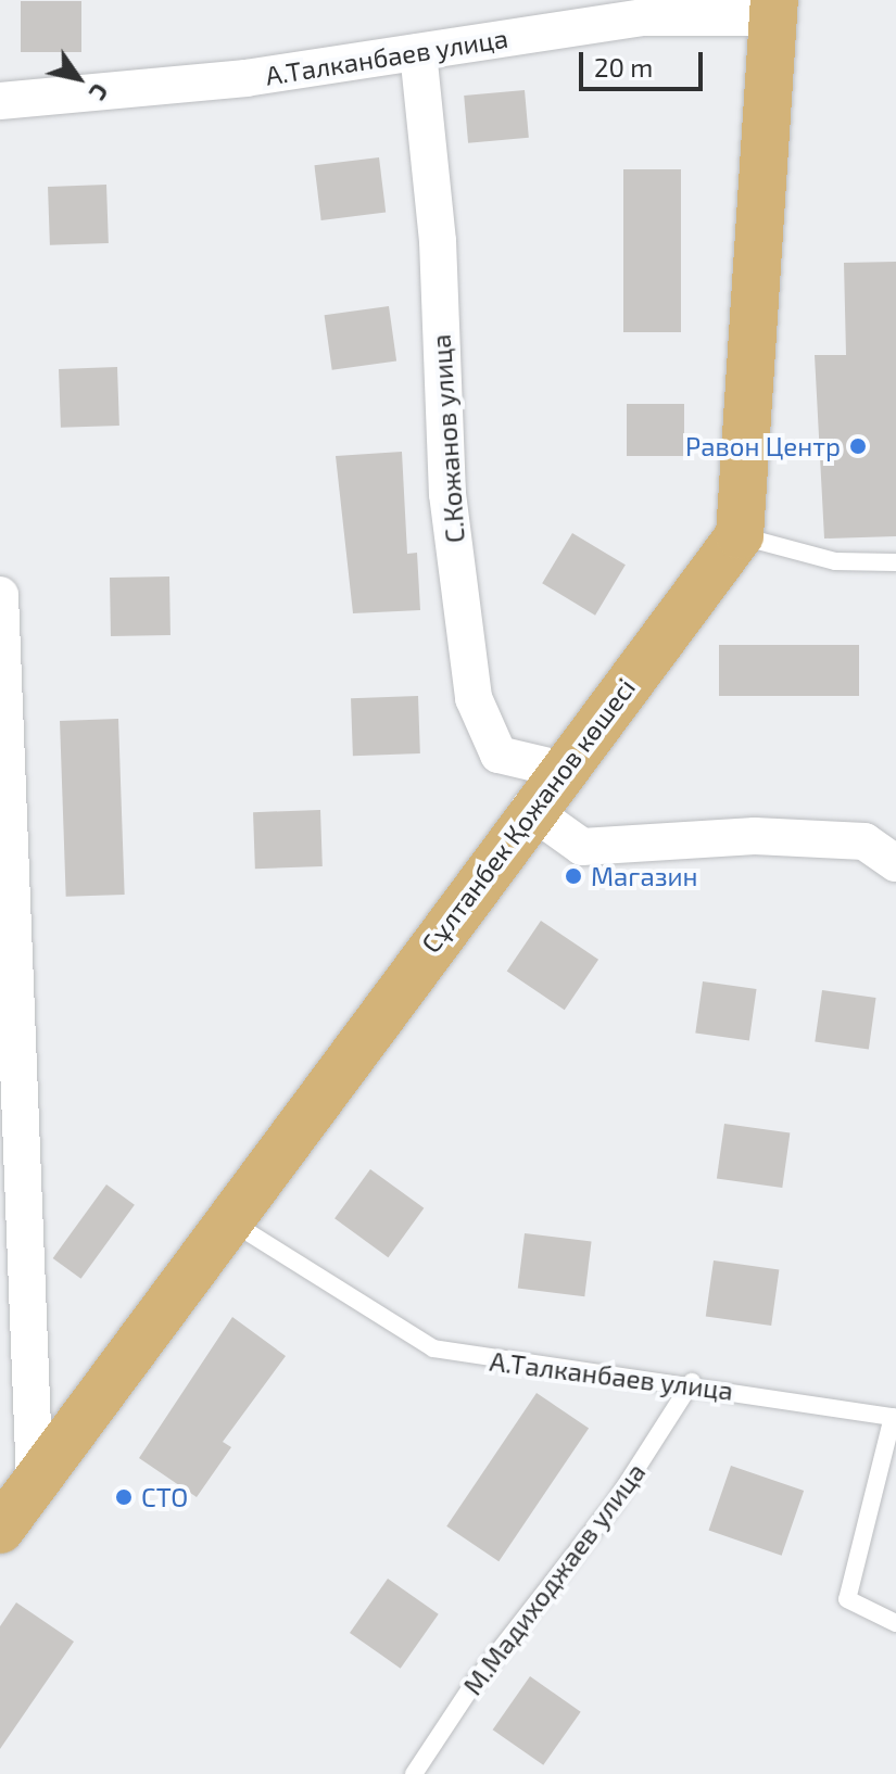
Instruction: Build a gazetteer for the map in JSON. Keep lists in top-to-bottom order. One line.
{"streets":{"main road":["Сұлтанбек Қожанов көшесі"],"street":["А.Талканбаев улица","С.Кожанов улица"],"lane":["М.Мадиходжаев улица"]},"crossings":[["А.Талканбаев улица","С.Кожанов улица"],["А.Талканбаев улица","Сұлтанбек Қожанов көшесі"],["А.Талканбаев улица","М.Мадиходжаев улица"],["С.Кожанов улица","Сұлтанбек Қожанов көшесі"]],"places":["Равон Центр","Магазин","СТО"],"scale_bar":"20 m","north":"bottom right"}
